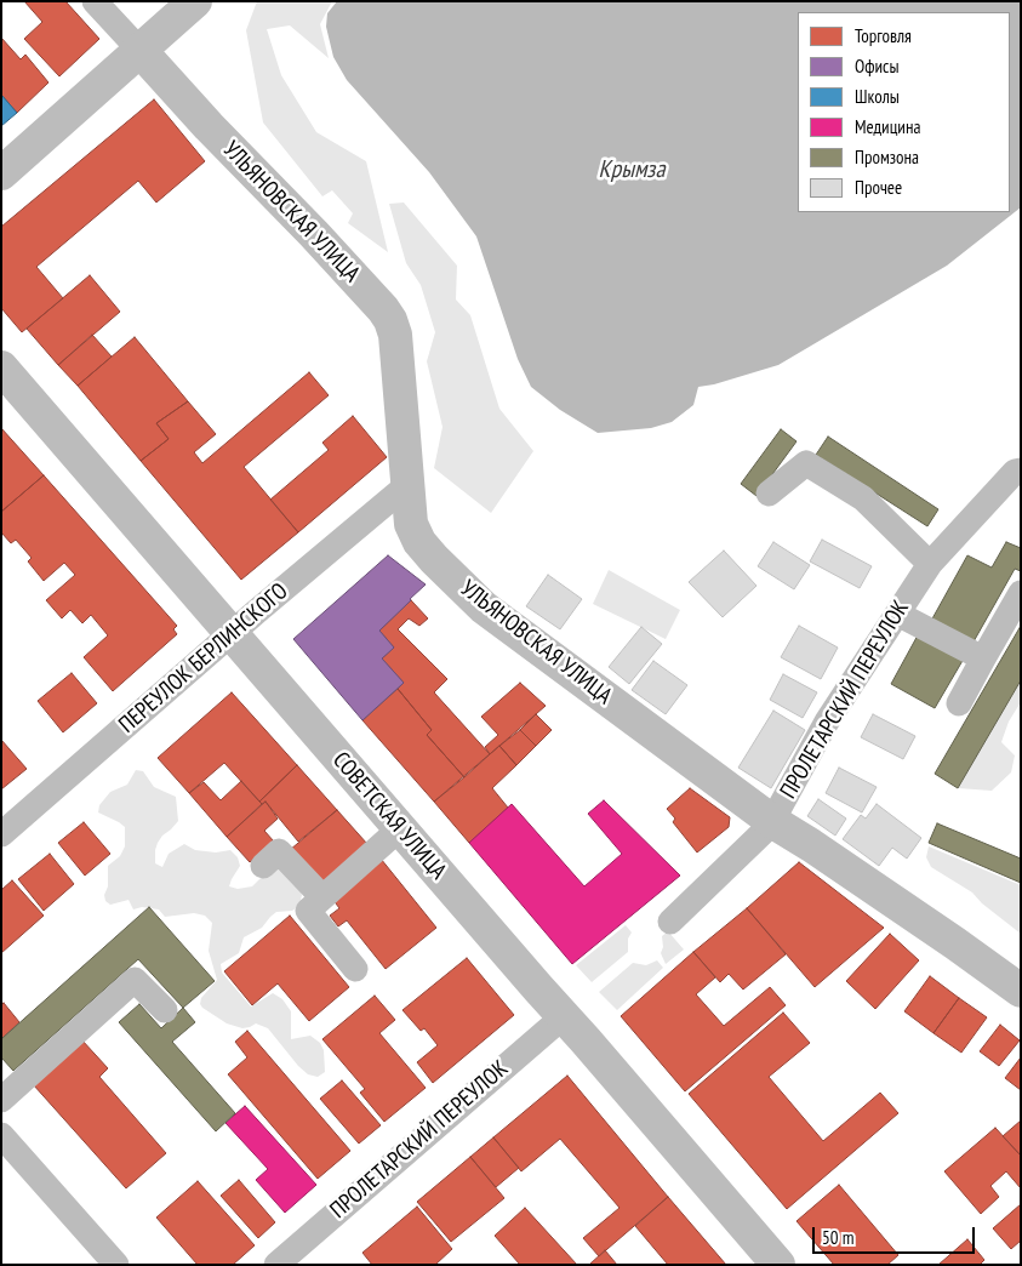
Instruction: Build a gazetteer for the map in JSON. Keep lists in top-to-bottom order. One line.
{"streets":{"main road":["УЛЬЯНОВСКАЯ УЛИЦА","СОВЕТСКАЯ УЛИЦА"],"street":["ПЕРЕУЛОК БЕРЛИНСКОГО","ПРОЛЕТАРСКИЙ ПЕРЕУЛОК"]},"crossings":[["УЛЬЯНОВСКАЯ УЛИЦА","ПЕРЕУЛОК БЕРЛИНСКОГО"],["УЛЬЯНОВСКАЯ УЛИЦА","ПРОЛЕТАРСКИЙ ПЕРЕУЛОК"],["ПЕРЕУЛОК БЕРЛИНСКОГО","СОВЕТСКАЯ УЛИЦА"],["ПРОЛЕТАРСКИЙ ПЕРЕУЛОК","СОВЕТСКАЯ УЛИЦА"]],"water":["Крымза"],"legend":["Торговля","Офисы","Школы","Медицина","Промзона","Прочее"],"scale_bar":"50 m"}
